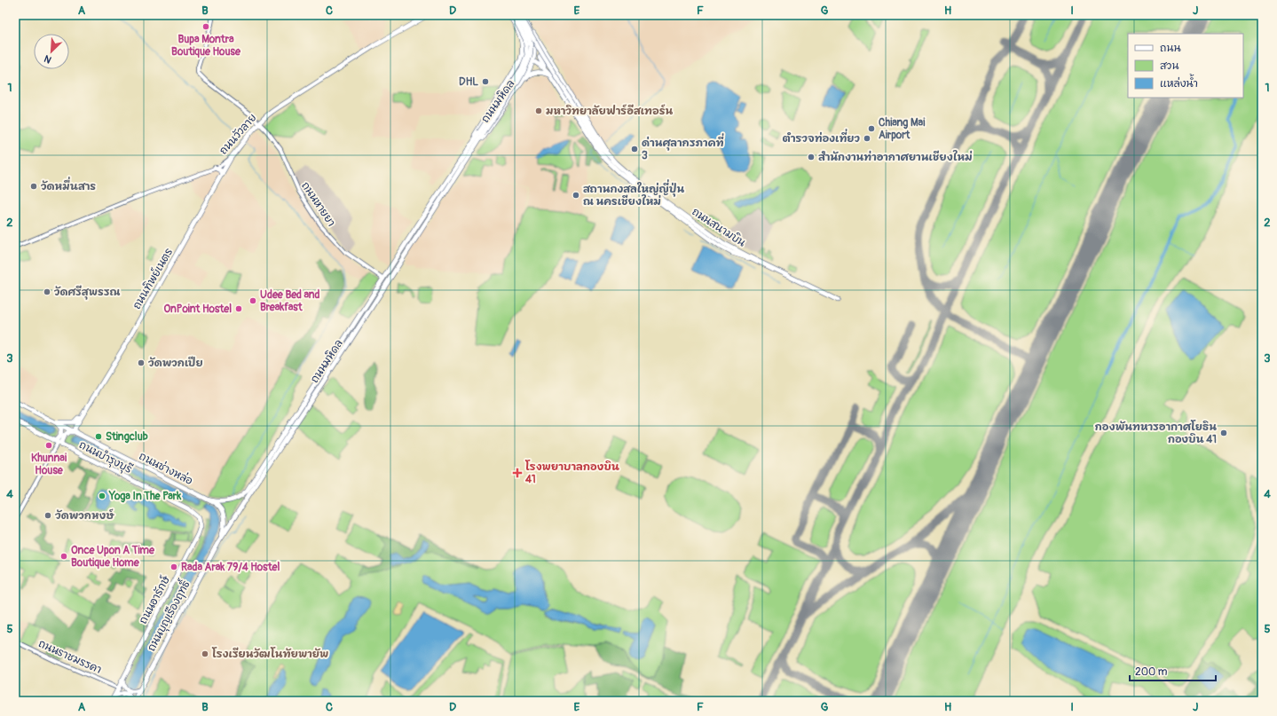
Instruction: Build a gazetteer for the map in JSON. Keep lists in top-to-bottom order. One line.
{"streets":{"main road":["ถนนมหิดล","ถนนวัวลาย","ถนนสนามบิน","ถนนทิพย์เนตร","ถนนบำรุงบุรี","ถนนช่างหล่อ","ถนนอารักษ์","ถนนบุญเรืองฤทธิ์"],"street":["ถนนหายยา","ถนนราชมรรคา"]},"crossings":[["ถนนมหิดล","ถนนหายยา"],["ถนนมหิดล","ถนนสนามบิน"],["ถนนมหิดล","ถนนช่างหล่อ"],["ถนนมหิดล","ถนนบุญเรืองฤทธิ์"],["ถนนวัวลาย","ถนนหายยา"],["ถนนวัวลาย","ถนนทิพย์เนตร"],["ถนนทิพย์เนตร","ถนนช่างหล่อ"],["ถนนบำรุงบุรี","ถนนอารักษ์"],["ถนนช่างหล่อ","ถนนบุญเรืองฤทธิ์"],["ถนนอารักษ์","ถนนราชมรรคา"]],"places":{"other":["Bupa Montra Boutique House","DHL","มหาวิทยาลัยฟาร์อีสเทอร์น","Chiang Mai Airport","ตำรวจท่องเที่ยว","ด่านศุลากรภาคที่ 3","สำนักงานท่าอากาศยานเชียงใหม่","วัดหมื่นสาร","สถานกงสุลใหญ่ญี่ปุ่น ณ นครเชียงใหม่","วัดศรีสุพรรณ","Udee Bed and Breakfast","OnPoint Hostel","วัดพวกเปีย","กองพันทหารอากาศโยธิน กองบิน 41","Stingclub","Khunnai House","Yoga In The Park","วัดพวกหงษ์","Once Upon A Time Boutique Home","Rada Arak 79/4 Hostel","โรงเรียนวัฒโนทัยพายัพ"],"health":["โรงพยาบาลกองบิน 41"]},"legend":["ถนน","สวน","แหล่งน้ำ"],"scale_bar":"200 m","north":"bottom left","grid":{"columns":["A","B","C","D","E","F","G","H","I","J"],"rows":["1","2","3","4","5"]}}
